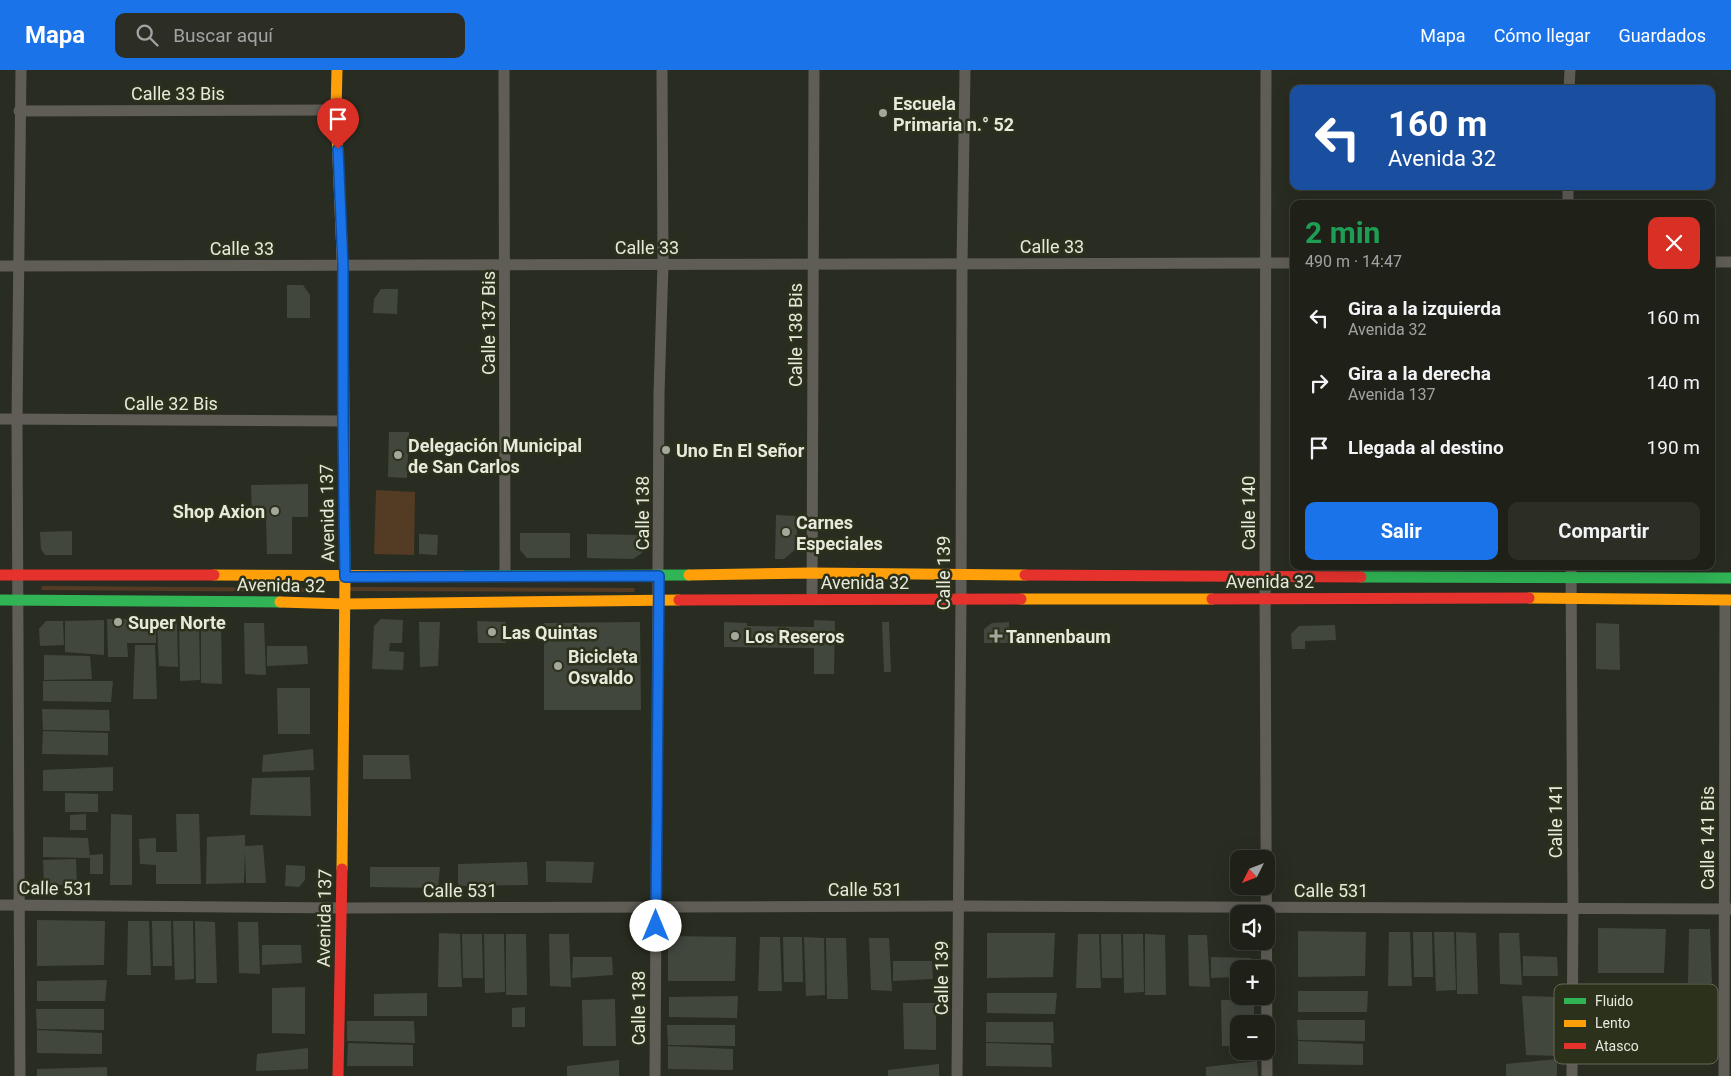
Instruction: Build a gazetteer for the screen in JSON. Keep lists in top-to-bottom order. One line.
{"streets":{"main road":["Avenida 137","Avenida 32"],"street":["Calle 33 Bis","Calle 33","Calle 137 Bis","Calle 138 Bis","Calle 32 Bis","Calle 138","Calle 140","Calle 139","Calle 141","Calle 141 Bis","Calle 531"]},"crossings":[["Calle 33 Bis","Avenida 137"],["Calle 33","Calle 137 Bis"],["Calle 33","Calle 138 Bis"],["Calle 33","Avenida 137"],["Calle 33","Calle 138"],["Calle 33","Calle 140"],["Calle 33","Calle 139"],["Calle 137 Bis","Avenida 32"],["Calle 138 Bis","Avenida 32"],["Calle 32 Bis","Avenida 137"],["Avenida 137","Avenida 32"],["Avenida 137","Calle 531"],["Calle 138","Avenida 32"],["Calle 138","Calle 531"],["Calle 140","Avenida 32"],["Calle 139","Avenida 32"],["Calle 139","Calle 531"],["Avenida 32","Calle 141"],["Avenida 32","Calle 141 Bis"],["Calle 141","Calle 531"],["Calle 141 Bis","Calle 531"]],"places":{"other":["Escuela Primaria n.° 52","Uno En El Señor","Delegación Municipal de San Carlos","Shop Axion","Carnes Especiales","Super Norte","Las Quintas","Los Reseros","Bicicleta Osvaldo"],"health":["Tannenbaum"]},"legend":["Fluido","Lento","Atasco"],"north":"bottom left","page":{"header":"Mapa","search":"Buscar aquí","nav":["Mapa","Cómo llegar","Guardados"],"turn":["160 m","Avenida 32"],"heading":["2 min","490 m · 14:47"],"list":[{"name":"Gira a la izquierda","note":"Avenida 32","value":"160 m"},{"name":"Gira a la derecha","note":"Avenida 137","value":"140 m"},{"name":"Llegada al destino","value":"190 m"}],"buttons":["Salir","Compartir"],"map_buttons":["+","−"]}}
